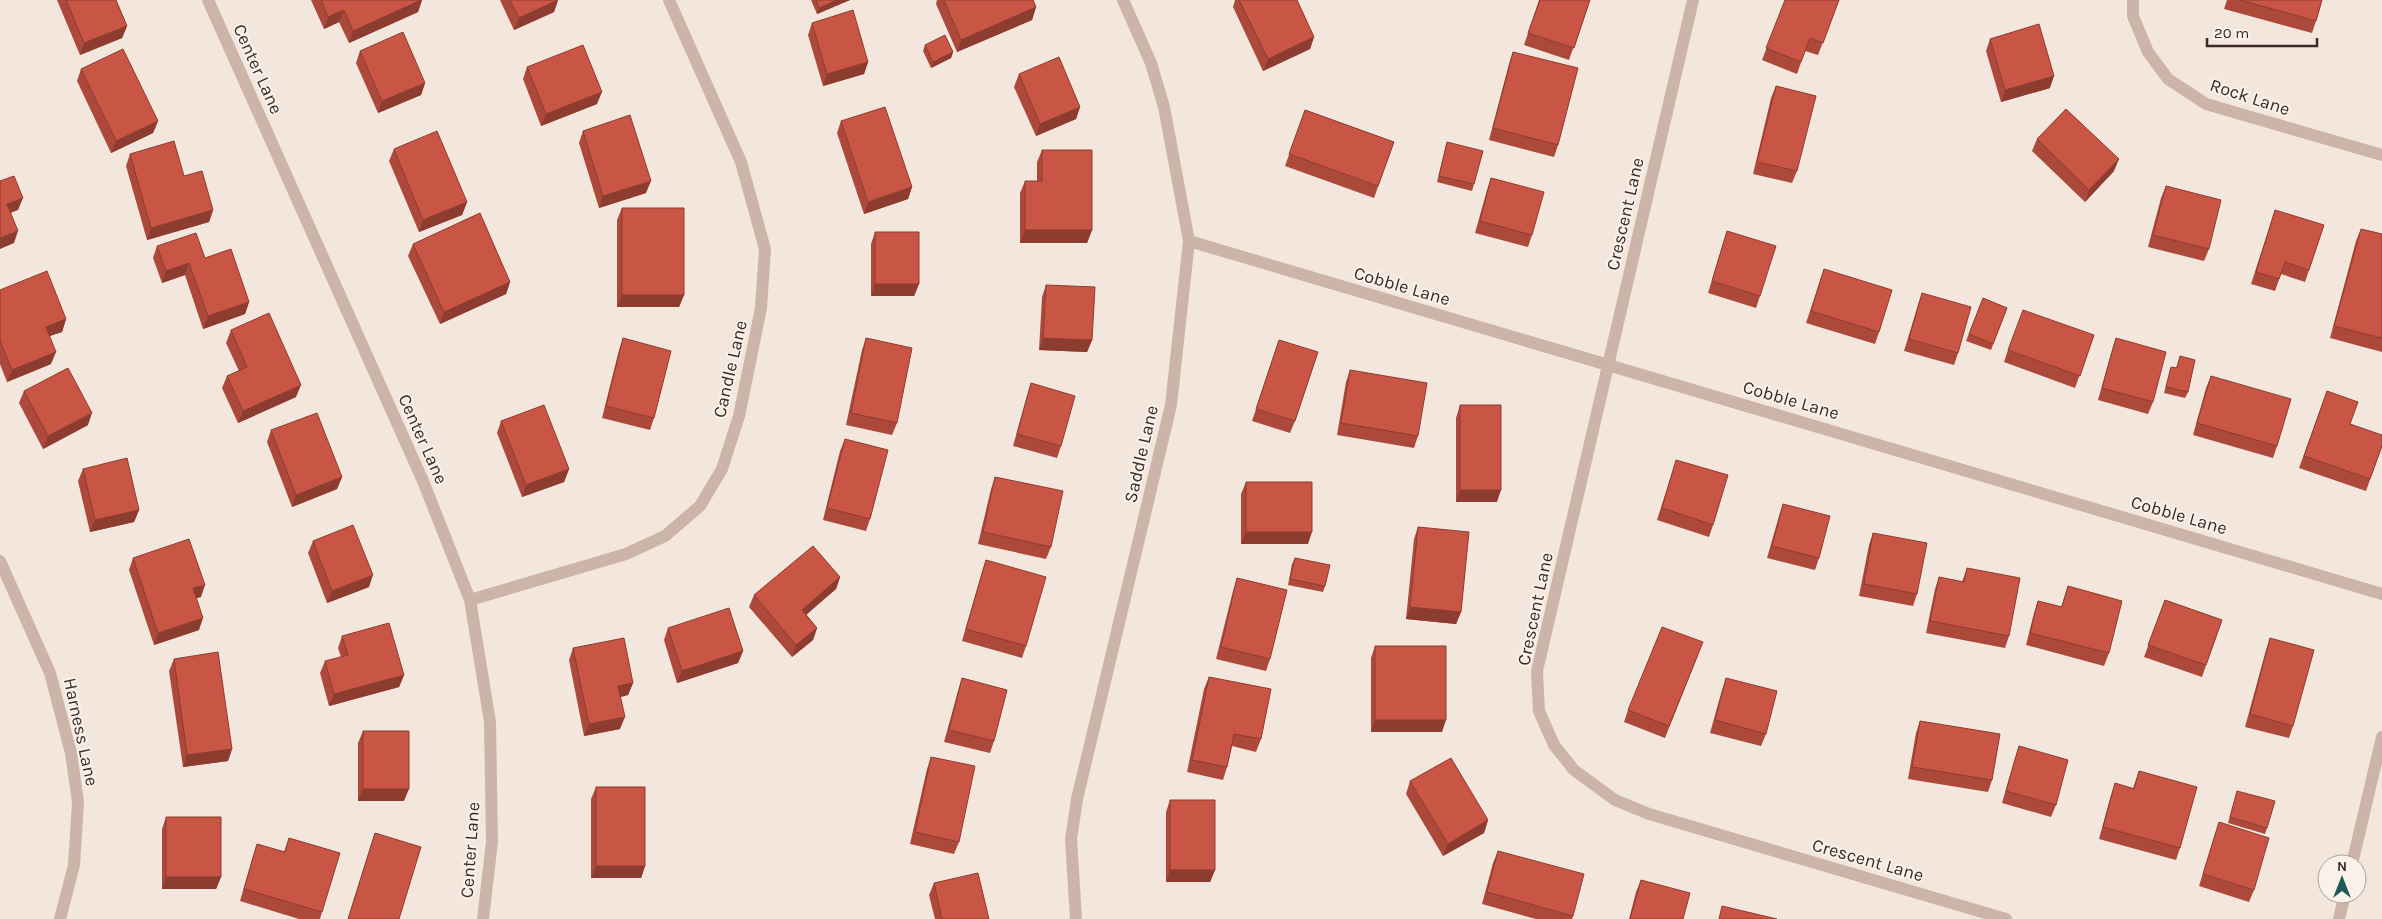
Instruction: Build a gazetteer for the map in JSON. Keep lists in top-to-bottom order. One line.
{"streets":{"street":["Center Lane","Rock Lane","Crescent Lane","Cobble Lane","Candle Lane","Saddle Lane","Harness Lane"]},"crossings":[["Center Lane","Candle Lane"],["Crescent Lane","Cobble Lane"],["Cobble Lane","Saddle Lane"]],"scale_bar":"20 m","north":"top"}
